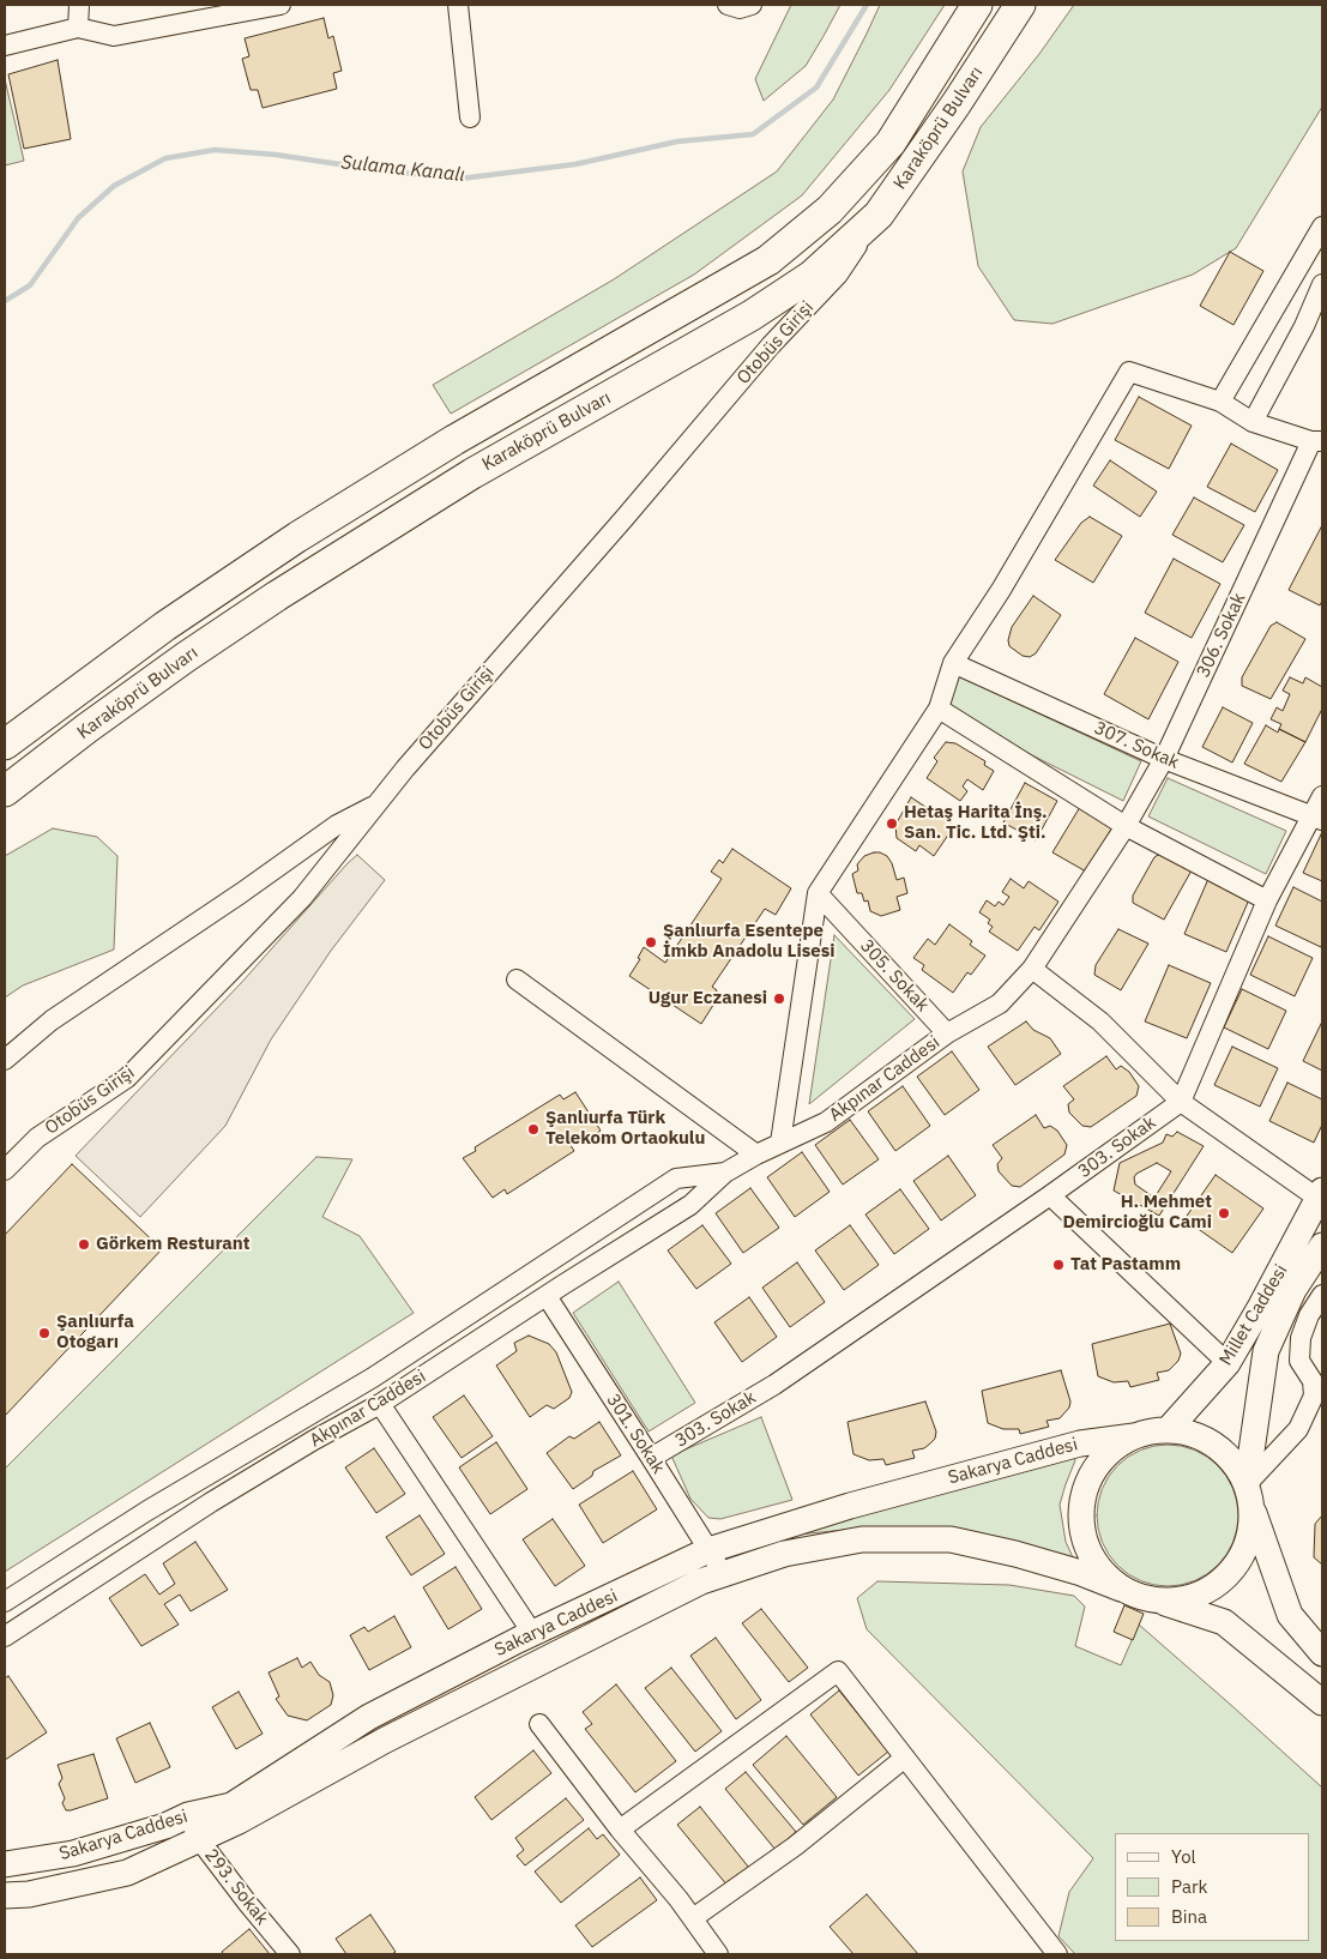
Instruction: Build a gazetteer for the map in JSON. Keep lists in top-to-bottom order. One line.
{"streets":{"highway":["Karaköprü Bulvarı"],"main road":["Millet Caddesi","Sakarya Caddesi"],"street":["Otobüs Girişi","306. Sokak","307. Sokak","305. Sokak","Akpınar Caddesi","303. Sokak","301. Sokak","293. Sokak"]},"crossings":[["Karaköprü Bulvarı","Otobüs Girişi"],["306. Sokak","307. Sokak"],["306. Sokak","Akpınar Caddesi"],["305. Sokak","Akpınar Caddesi"],["Akpınar Caddesi","301. Sokak"],["303. Sokak","301. Sokak"],["Millet Caddesi","Sakarya Caddesi"],["301. Sokak","Sakarya Caddesi"],["Sakarya Caddesi","293. Sokak"]],"water":["Sulama Kanalı"],"places":["Hetaş Harita İnş. San. Tic. Ltd. Şti.","Şanlıurfa Esentepe İmkb Anadolu Lisesi","Ugur Eczanesi","Şanlıurfa Türk Telekom Ortaokulu","H. Mehmet Demircioğlu Cami","Görkem Resturant","Tat Pastamm","Şanlıurfa Otogarı"],"legend":["Yol","Park","Bina"]}
